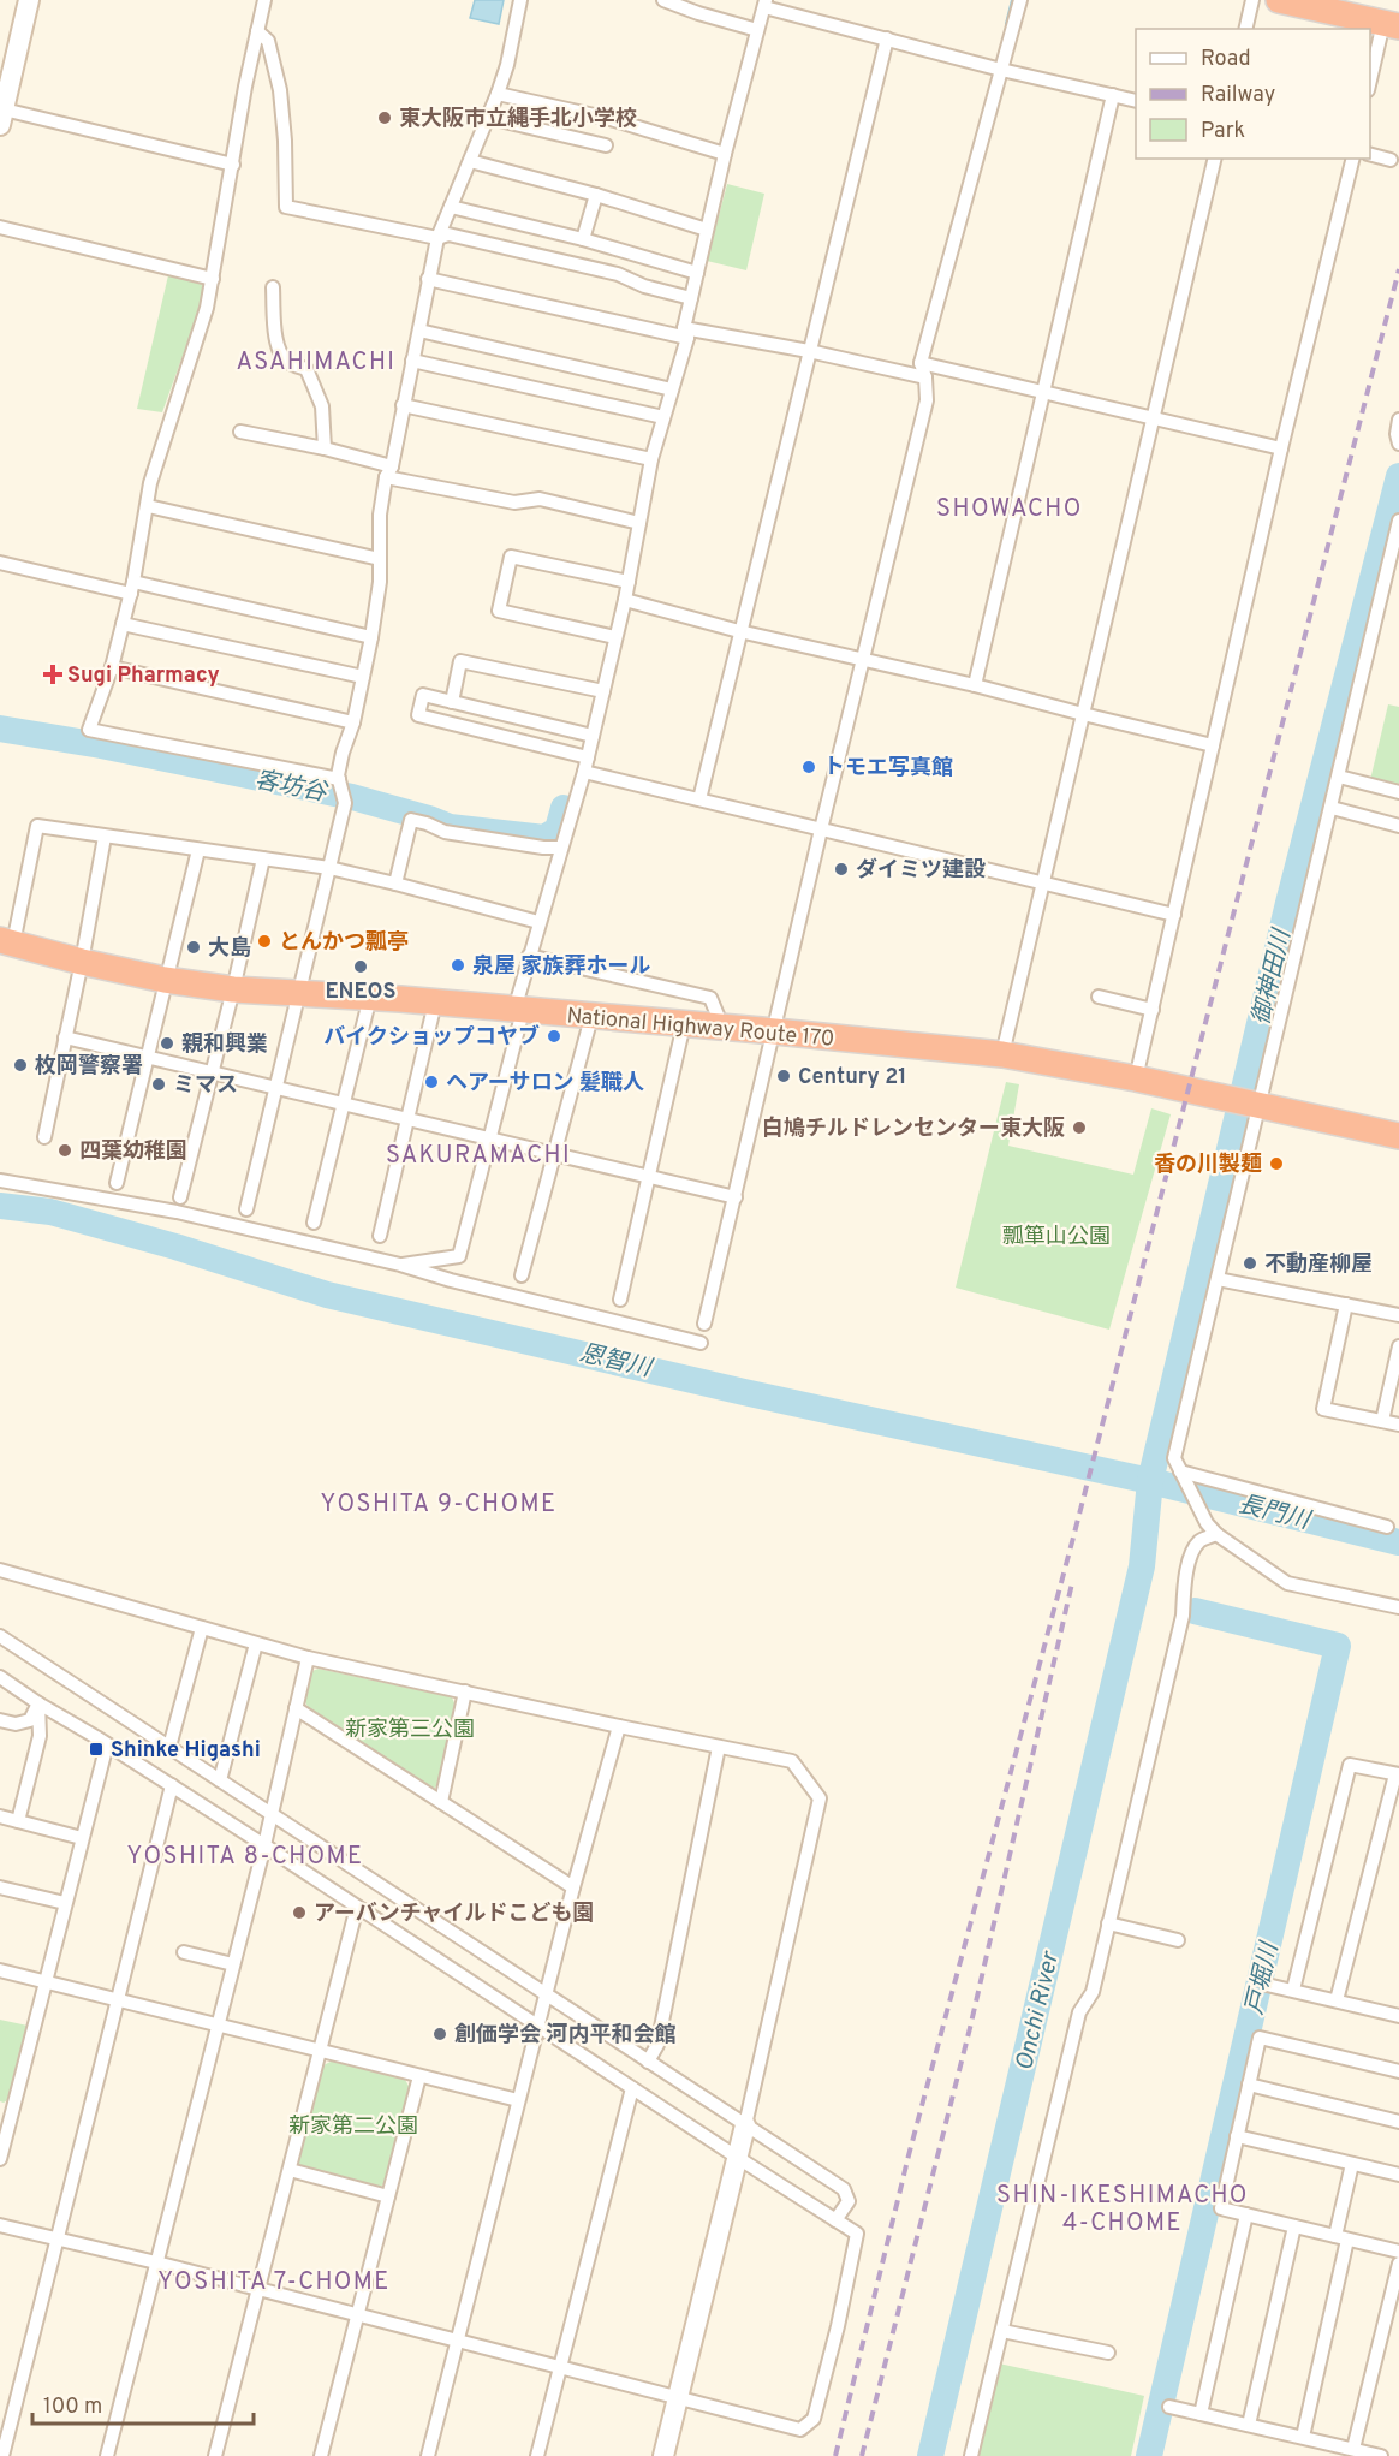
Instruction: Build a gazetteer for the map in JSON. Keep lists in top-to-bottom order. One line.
{"streets":{"highway":["National Highway Route 170"]},"districts":["ASAHIMACHI","SHOWACHO","SAKURAMACHI","YOSHITA 9-CHOME","YOSHITA 8-CHOME","SHIN-IKESHIMACHO 4-CHOME","YOSHITA 7-CHOME"],"water":["客坊谷","御神田川","恩智川","長門川","戸堀川","Onchi River"],"parks":["瓢箪山公園","新家第三公園","新家第二公園"],"places":{"other":["東大阪市立縄手北小学校","トモエ写真館","ダイミツ建設","とんかつ瓢亭","大島","泉屋 家族葬ホール","ENEOS","バイクショップコヤブ","親和興業","枚岡警察署","Century 21","ヘアーサロン 髪職人","ミマス","白鳩チルドレンセンター東大阪","四葉幼稚園","香の川製麺","不動産柳屋","アーバンチャイルドこども園","創価学会 河内平和会館"],"health":["Sugi Pharmacy"],"transit":["Shinke Higashi"]},"legend":["Road","Railway","Park"],"scale_bar":"100 m"}
